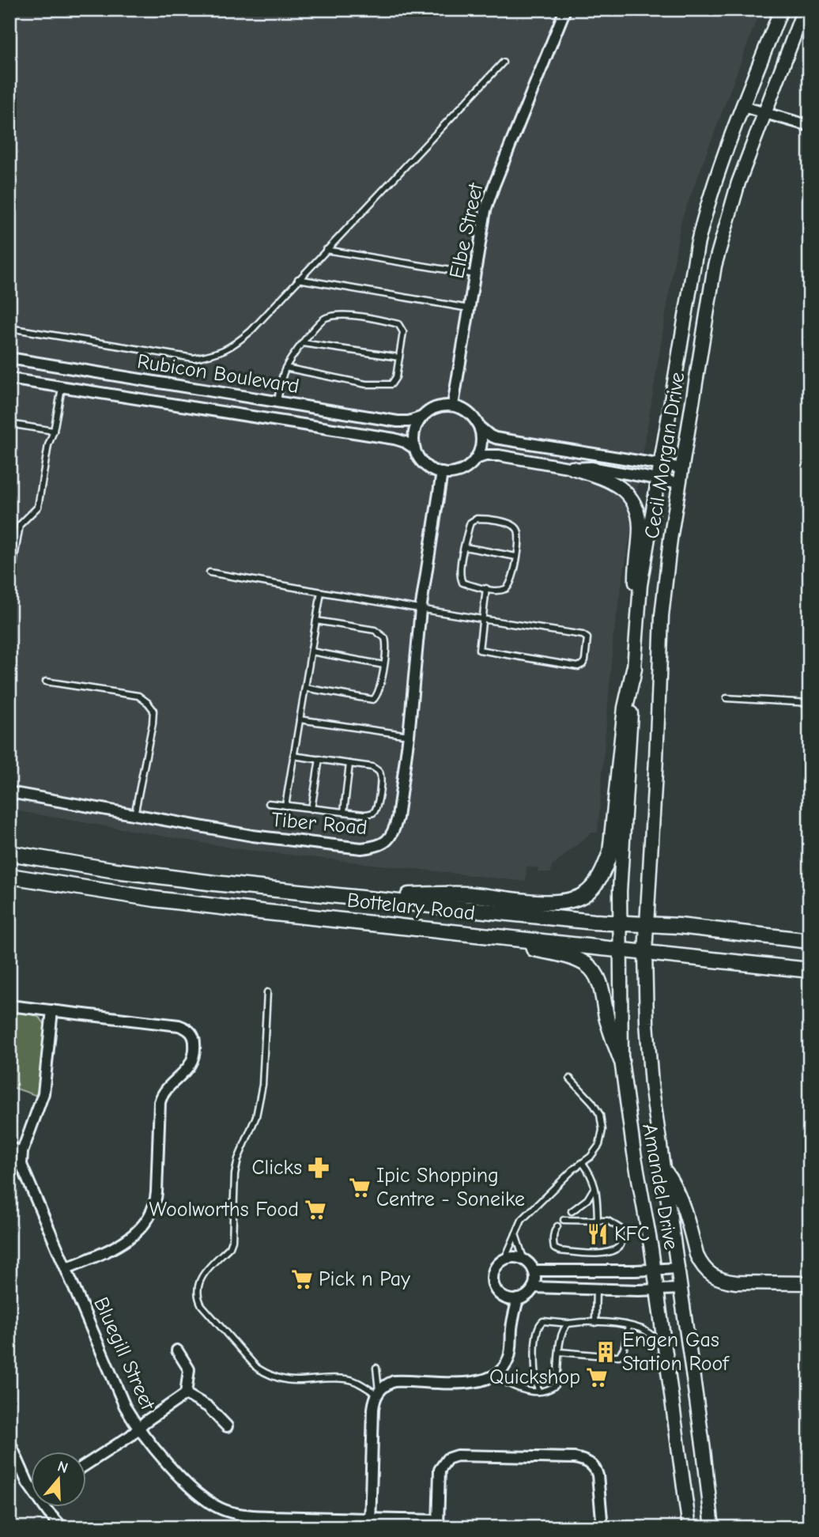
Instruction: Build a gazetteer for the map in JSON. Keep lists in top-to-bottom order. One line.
{"streets":{"main road":["Bottelary Road"],"street":["Elbe Street","Rubicon Boulevard","Cecil Morgan Drive","Tiber Road","Amandel Drive","Bluegill Street"]},"crossings":[["Elbe Street","Rubicon Boulevard"],["Elbe Street","Tiber Road"],["Rubicon Boulevard","Tiber Road"],["Cecil Morgan Drive","Bottelary Road"],["Cecil Morgan Drive","Amandel Drive"],["Bottelary Road","Amandel Drive"]],"places":{"pharmacy":["Clicks"],"supermarket":["Ipic Shopping Centre - Soneike","Woolworths Food","Pick n Pay","Quickshop"],"restaurant":["KFC"],"building":["Engen Gas Station Roof"]},"north":"top"}
